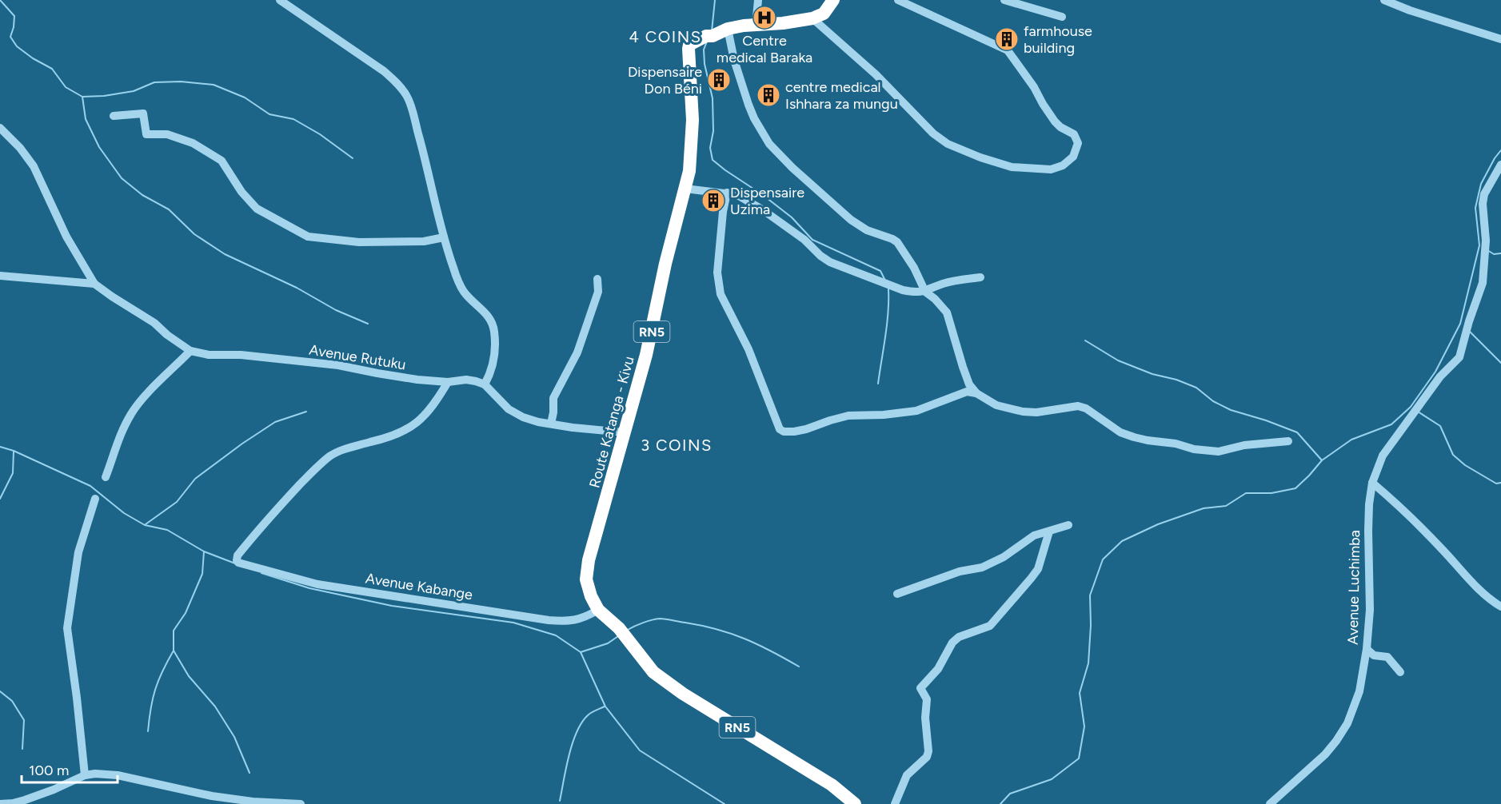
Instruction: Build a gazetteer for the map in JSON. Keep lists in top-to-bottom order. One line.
{"streets":{"highway":["RN5","Route Katanga - Kivu"],"street":["Avenue Rutuku","Avenue Kabange","Avenue Luchimba"]},"crossings":[["Avenue Rutuku","Avenue Kabange"],["Route Katanga - Kivu","Avenue Kabange"]],"districts":["4 COINS","3 COINS"],"places":{"hospital":["Centre medical Baraka"],"building":["farmhouse building","Dispensaire Don Béni","centre medical Ishhara za mungu","Dispensaire Uzima"]},"scale_bar":"100 m"}
